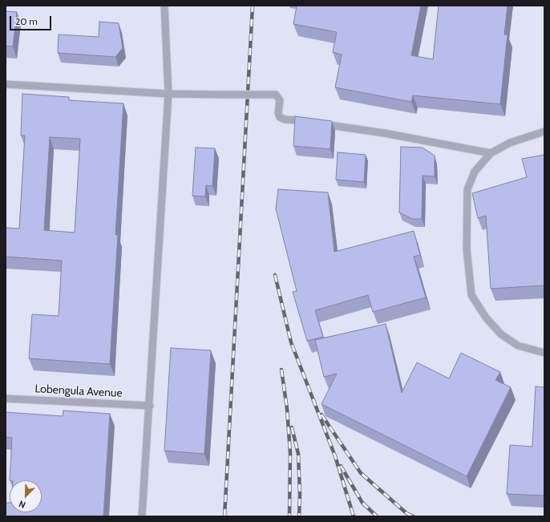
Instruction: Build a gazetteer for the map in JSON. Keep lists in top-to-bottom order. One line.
{"streets":{"lane":["Lobengula Avenue"]},"scale_bar":"20 m","north":"bottom left"}
